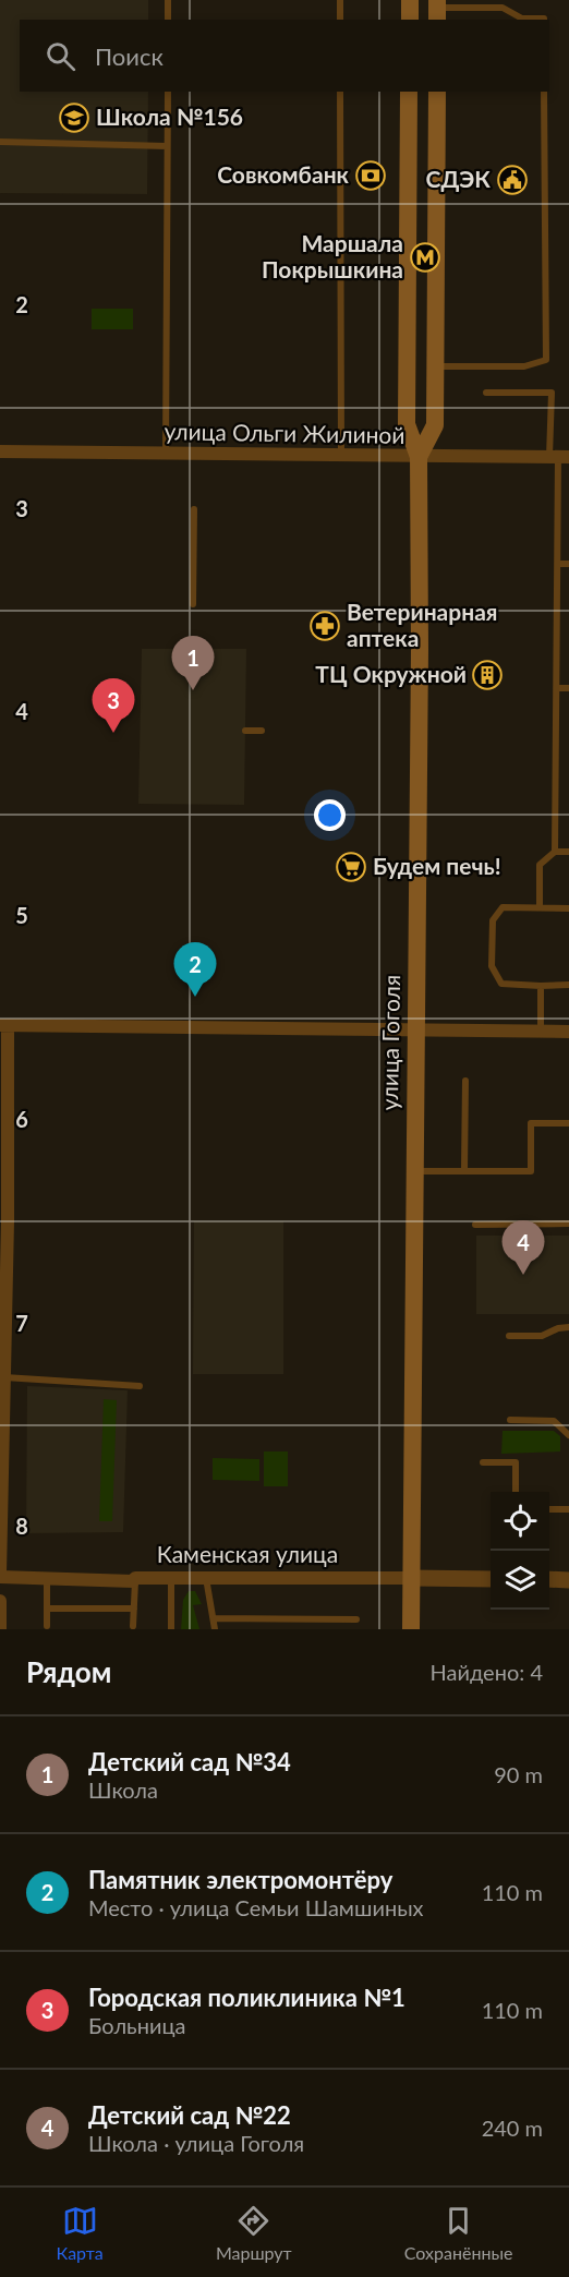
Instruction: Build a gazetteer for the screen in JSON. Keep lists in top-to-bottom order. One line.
{"streets":{"main road":["улица Гоголя"],"street":["улица Ольги Жилиной","Каменская улица"]},"crossings":[["улица Ольги Жилиной","улица Гоголя"],["улица Гоголя","Каменская улица"]],"places":{"school or university":["Школа №156"],"bank":["Совкомбанк"],"public building":["СДЭК"],"metro station":["Маршала Покрышкина"],"pharmacy":["Ветеринарная аптека"],"building":["ТЦ Окружной"],"supermarket":["Будем печь!"]},"page":{"search":"Поиск","pins":["1","3","2","4"],"heading":["Рядом","Найдено: 4"],"list":[{"mark":"1","name":"Детский сад №34","note":"Школа","value":"90 m"},{"mark":"2","name":"Памятник электромонтёру","note":"Место · улица Семьи Шамшиных","value":"110 m"},{"mark":"3","name":"Городская поликлиника №1","note":"Больница","value":"110 m"},{"mark":"4","name":"Детский сад №22","note":"Школа · улица Гоголя","value":"240 m"}],"nav":["Карта","Маршрут","Сохранённые"]},"grid":{"rows":["2","3","4","5","6","7","8"]}}
